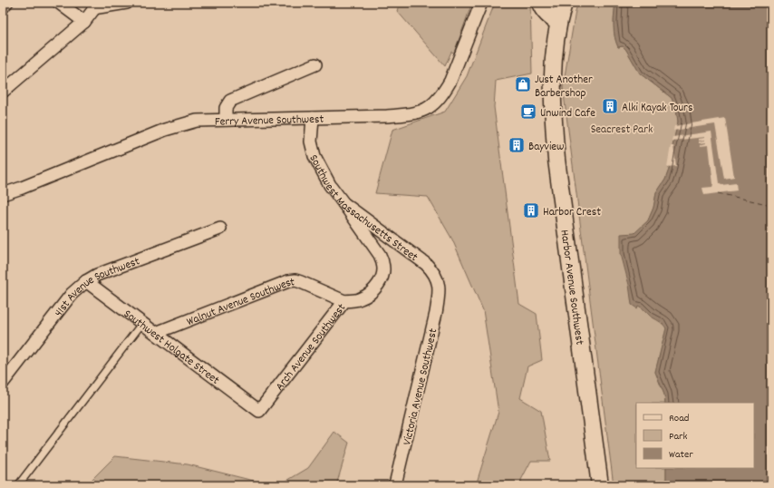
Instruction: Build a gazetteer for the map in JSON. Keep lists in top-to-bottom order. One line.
{"streets":{"main road":["Harbor Avenue Southwest"],"street":["Ferry Avenue Southwest","Southwest Massachusetts Street","41st Avenue Southwest","Walnut Avenue Southwest","Southwest Holgate Street","Arch Avenue Southwest","Victoria Avenue Southwest"]},"crossings":[["Ferry Avenue Southwest","Southwest Massachusetts Street"],["Southwest Massachusetts Street","Arch Avenue Southwest"],["Southwest Massachusetts Street","Victoria Avenue Southwest"],["41st Avenue Southwest","Southwest Holgate Street"],["Walnut Avenue Southwest","Southwest Holgate Street"],["Walnut Avenue Southwest","Arch Avenue Southwest"],["Southwest Holgate Street","Arch Avenue Southwest"]],"parks":["Seacrest Park"],"places":{"shop":["Just Another Barbershop"],"building":["Alki Kayak Tours","Bayview","Harbor Crest"],"cafe":["Unwind Cafe"]},"legend":["Road","Park","Water"]}
